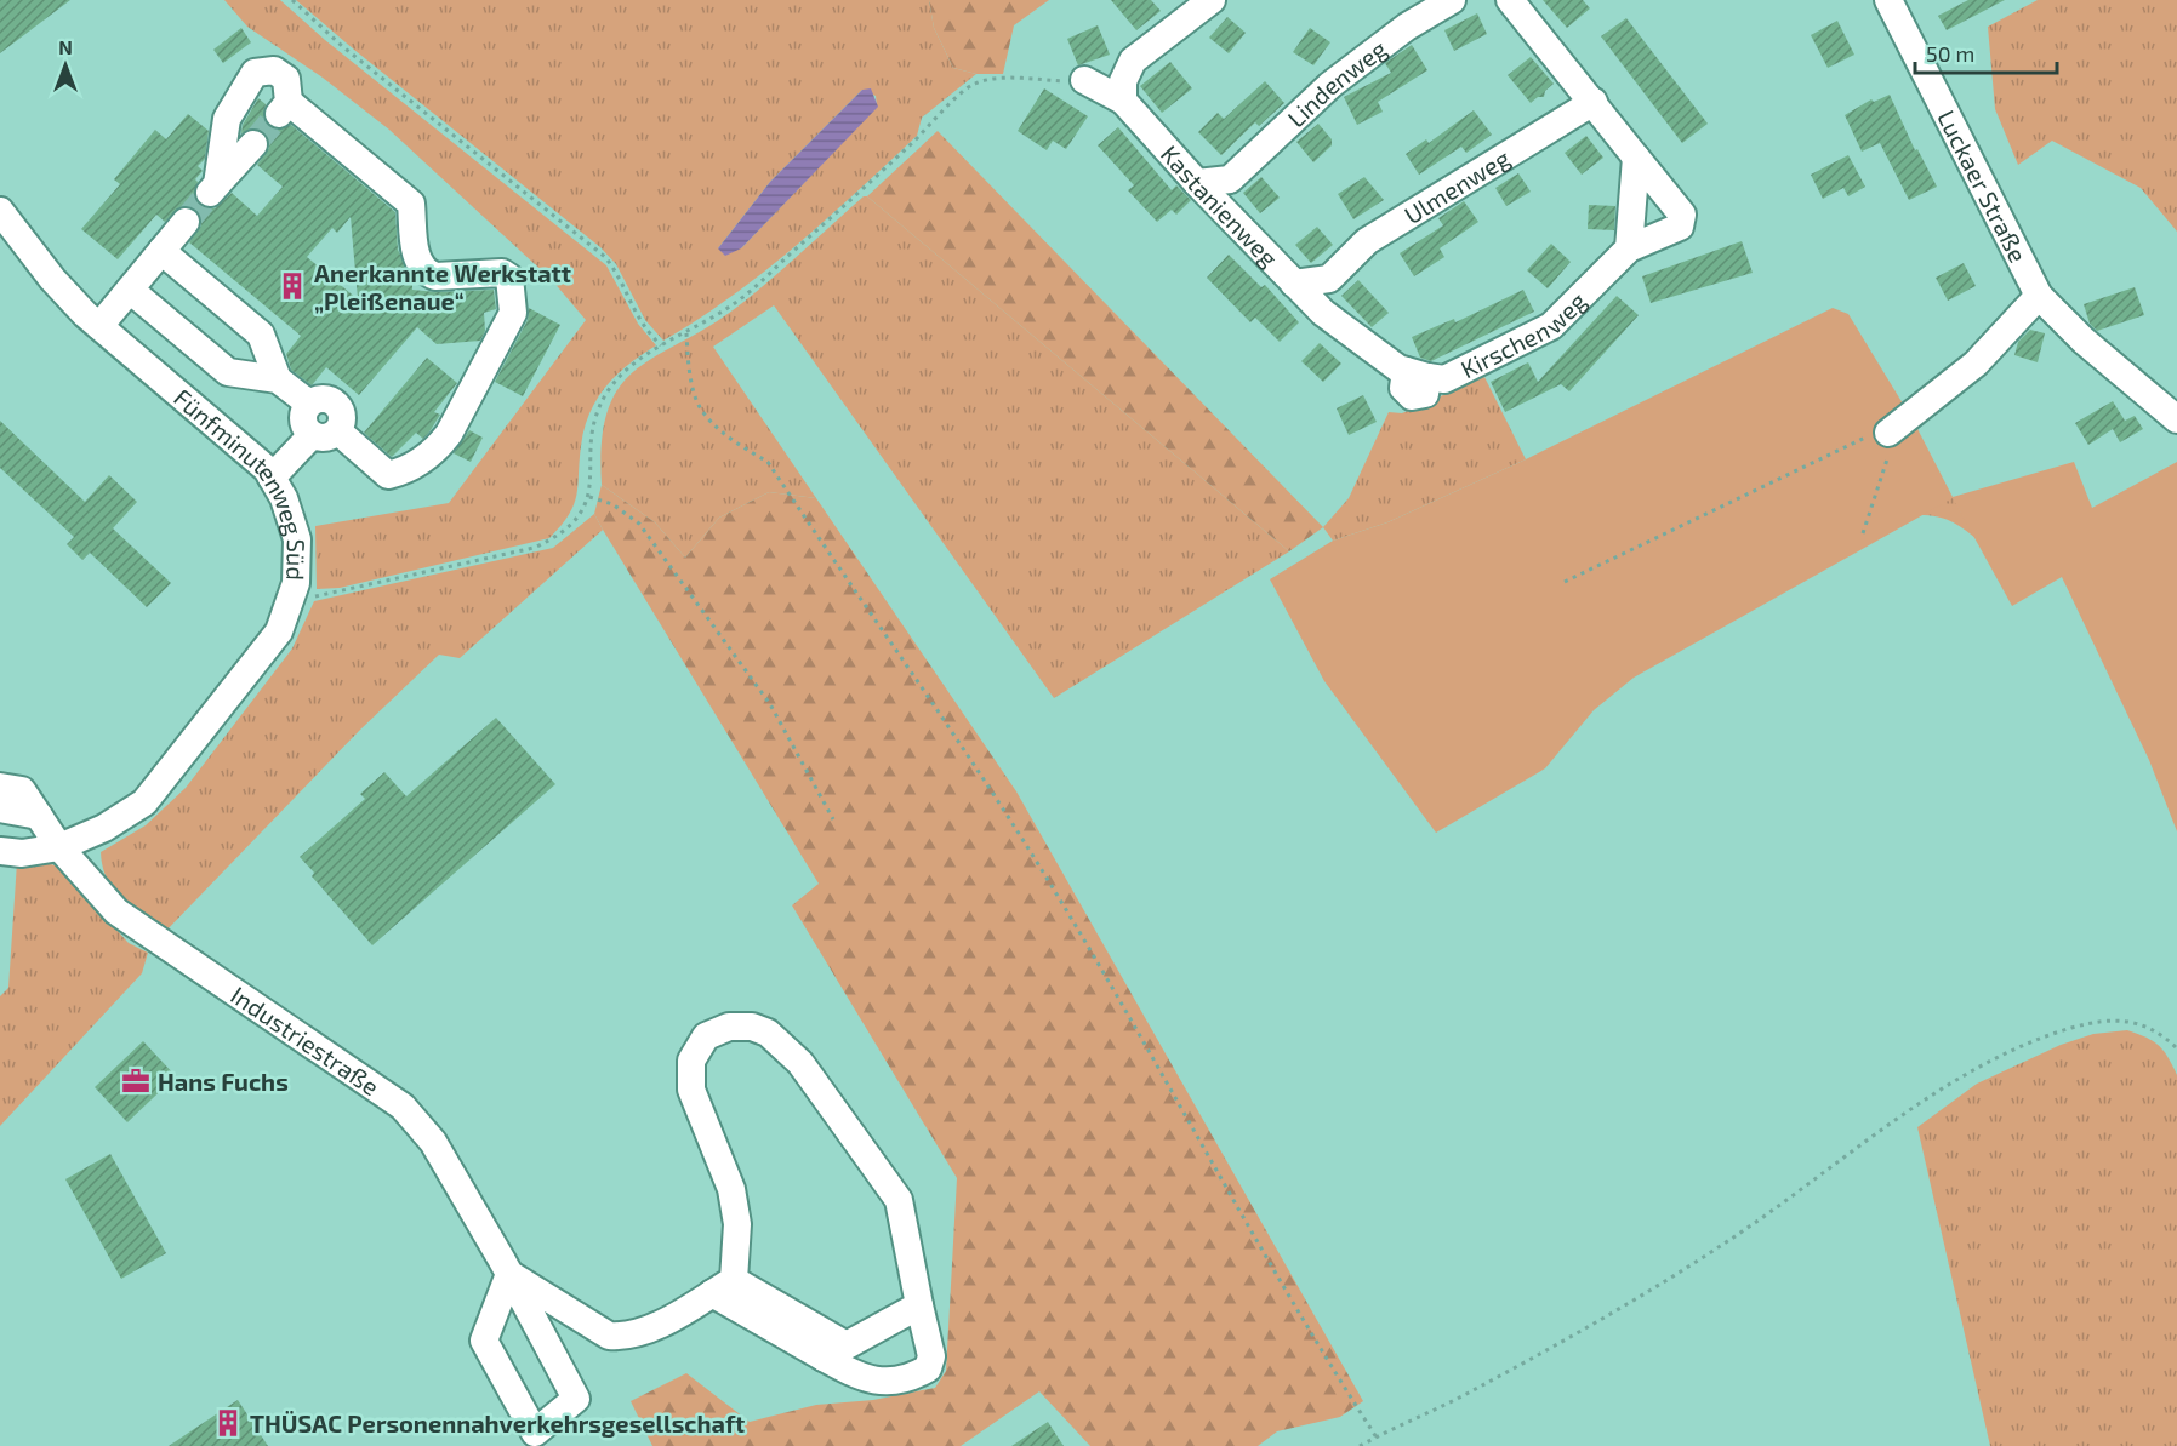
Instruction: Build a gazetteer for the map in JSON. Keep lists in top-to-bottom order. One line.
{"streets":{"street":["Lindenweg","Ulmenweg","Luckaer Straße","Kastanienweg","Kirschenweg","Fünfminutenweg Süd","Industriestraße"]},"crossings":[["Kastanienweg","Kirschenweg"],["Fünfminutenweg Süd","Industriestraße"]],"places":{"building":["Anerkannte Werkstatt „Pleißenaue“","THÜSAC Personennahverkehrsgesellschaft"],"office":["Hans Fuchs"]},"scale_bar":"50 m","north":"top"}
